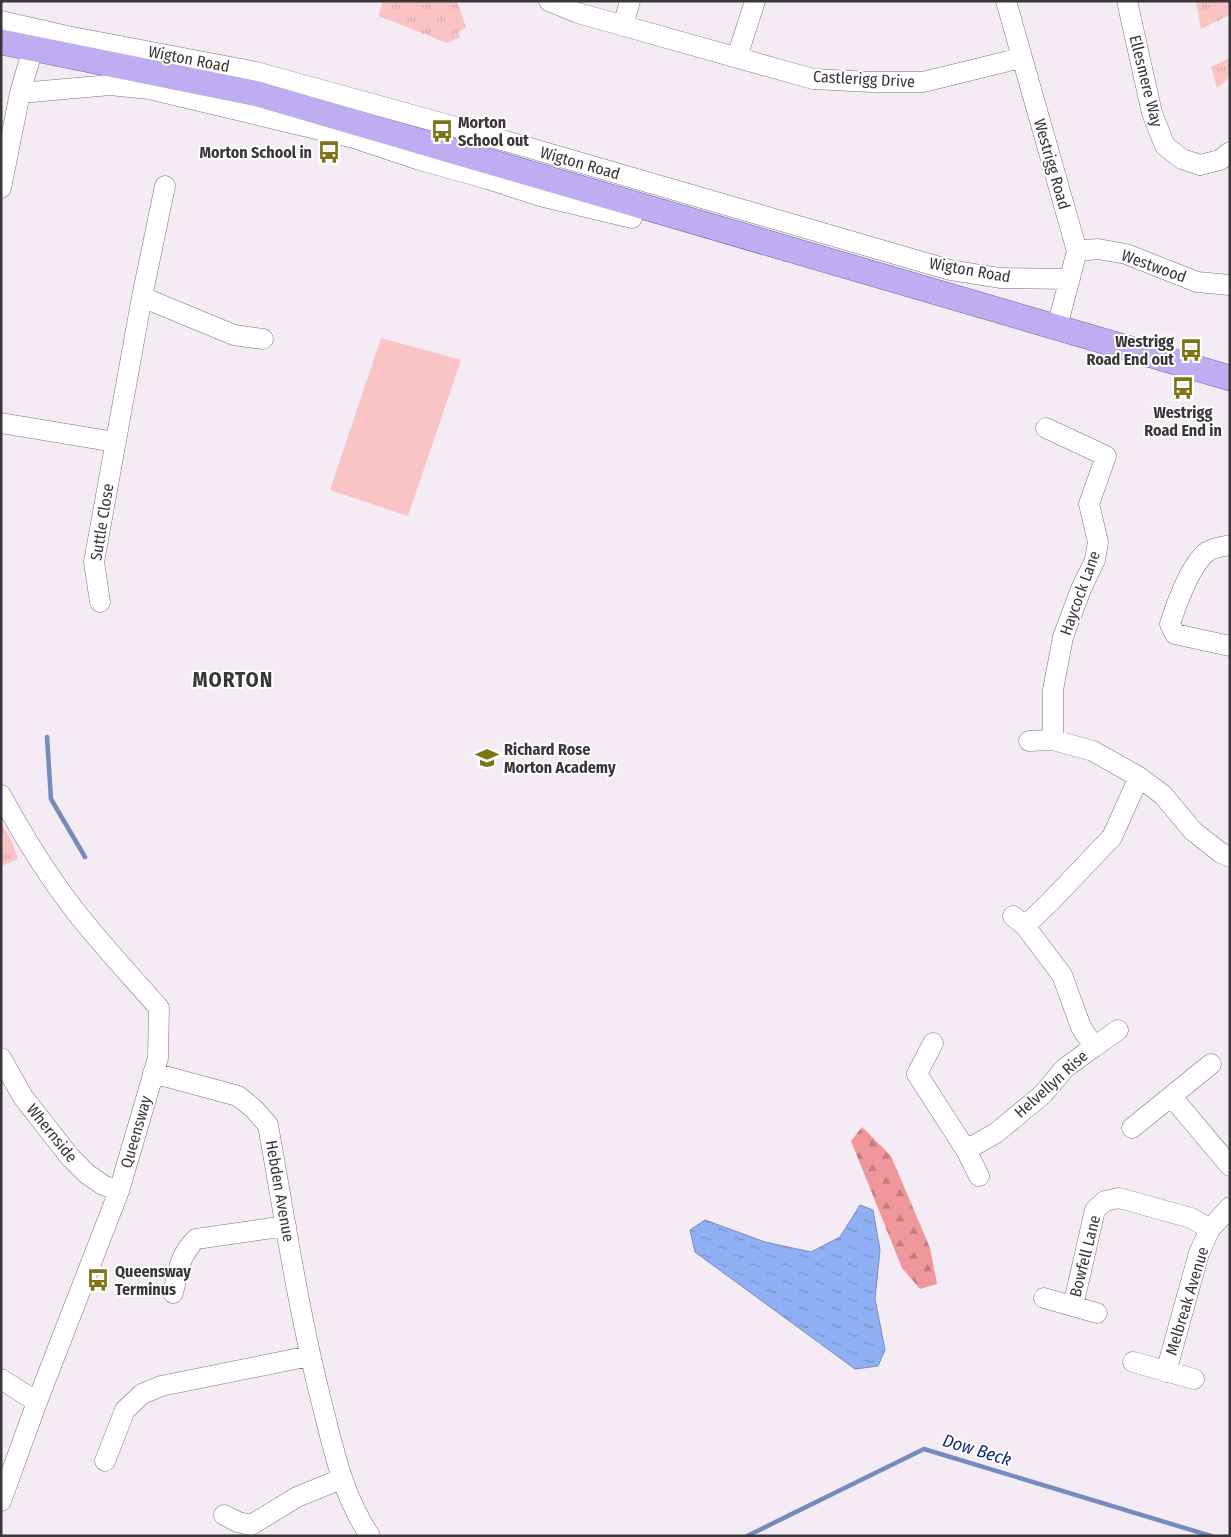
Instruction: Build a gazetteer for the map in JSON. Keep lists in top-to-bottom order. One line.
{"streets":{"main road":["Wigton Road"],"street":["Castlerigg Drive","Ellesmere Way","Westrigg Road","Westwood","Suttle Close","Haycock Lane","Helvellyn Rise","Queensway","Whernside","Hebden Avenue","Bowfell Lane","Melbreak Avenue"]},"crossings":[["Castlerigg Drive","Westrigg Road"],["Westrigg Road","Westwood"],["Queensway","Whernside"],["Queensway","Hebden Avenue"],["Bowfell Lane","Melbreak Avenue"]],"districts":["MORTON"],"water":["Dow Beck"],"places":{"bus stop":["Morton School out","Morton School in","Westrigg Road End out","Westrigg Road End in","Queensway Terminus"],"school or university":["Richard Rose Morton Academy"]}}
